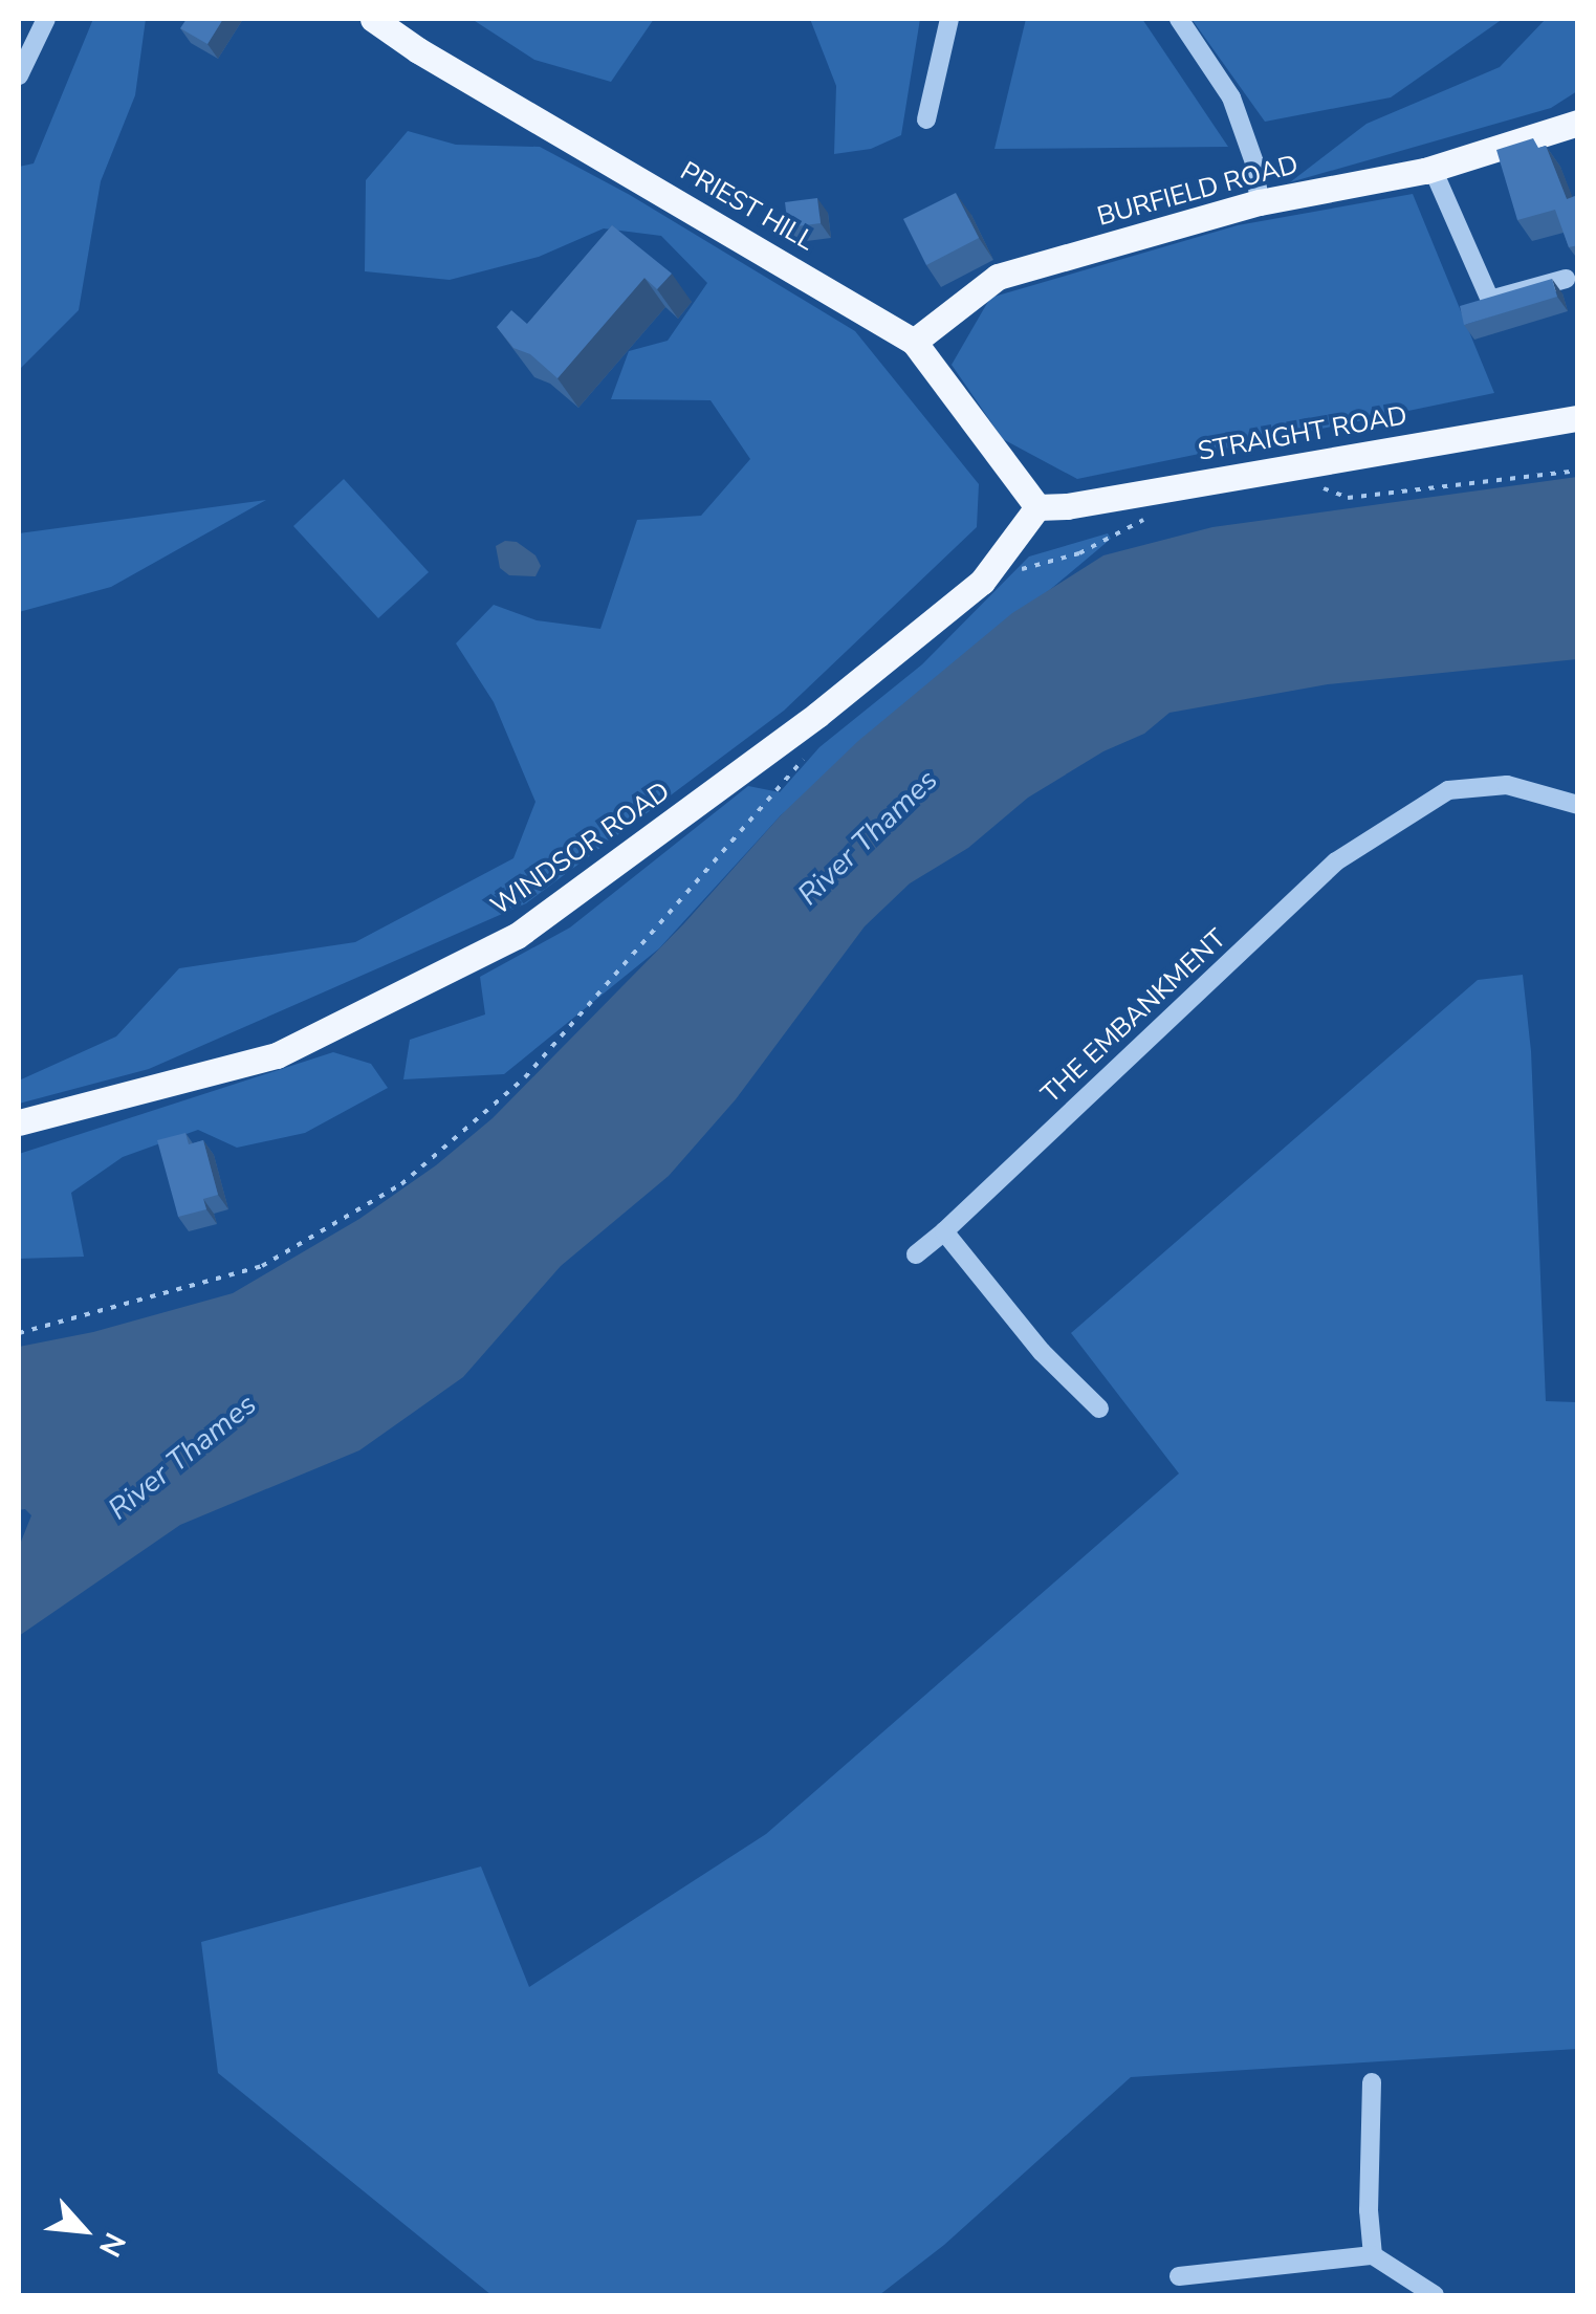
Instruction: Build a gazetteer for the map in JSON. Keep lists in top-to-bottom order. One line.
{"streets":{"main road":["BURFIELD ROAD","PRIEST HILL","STRAIGHT ROAD","WINDSOR ROAD"],"street":["THE EMBANKMENT"]},"crossings":[["BURFIELD ROAD","PRIEST HILL"],["PRIEST HILL","STRAIGHT ROAD"],["PRIEST HILL","WINDSOR ROAD"],["STRAIGHT ROAD","WINDSOR ROAD"]],"water":["River Thames"],"north":"bottom right"}
